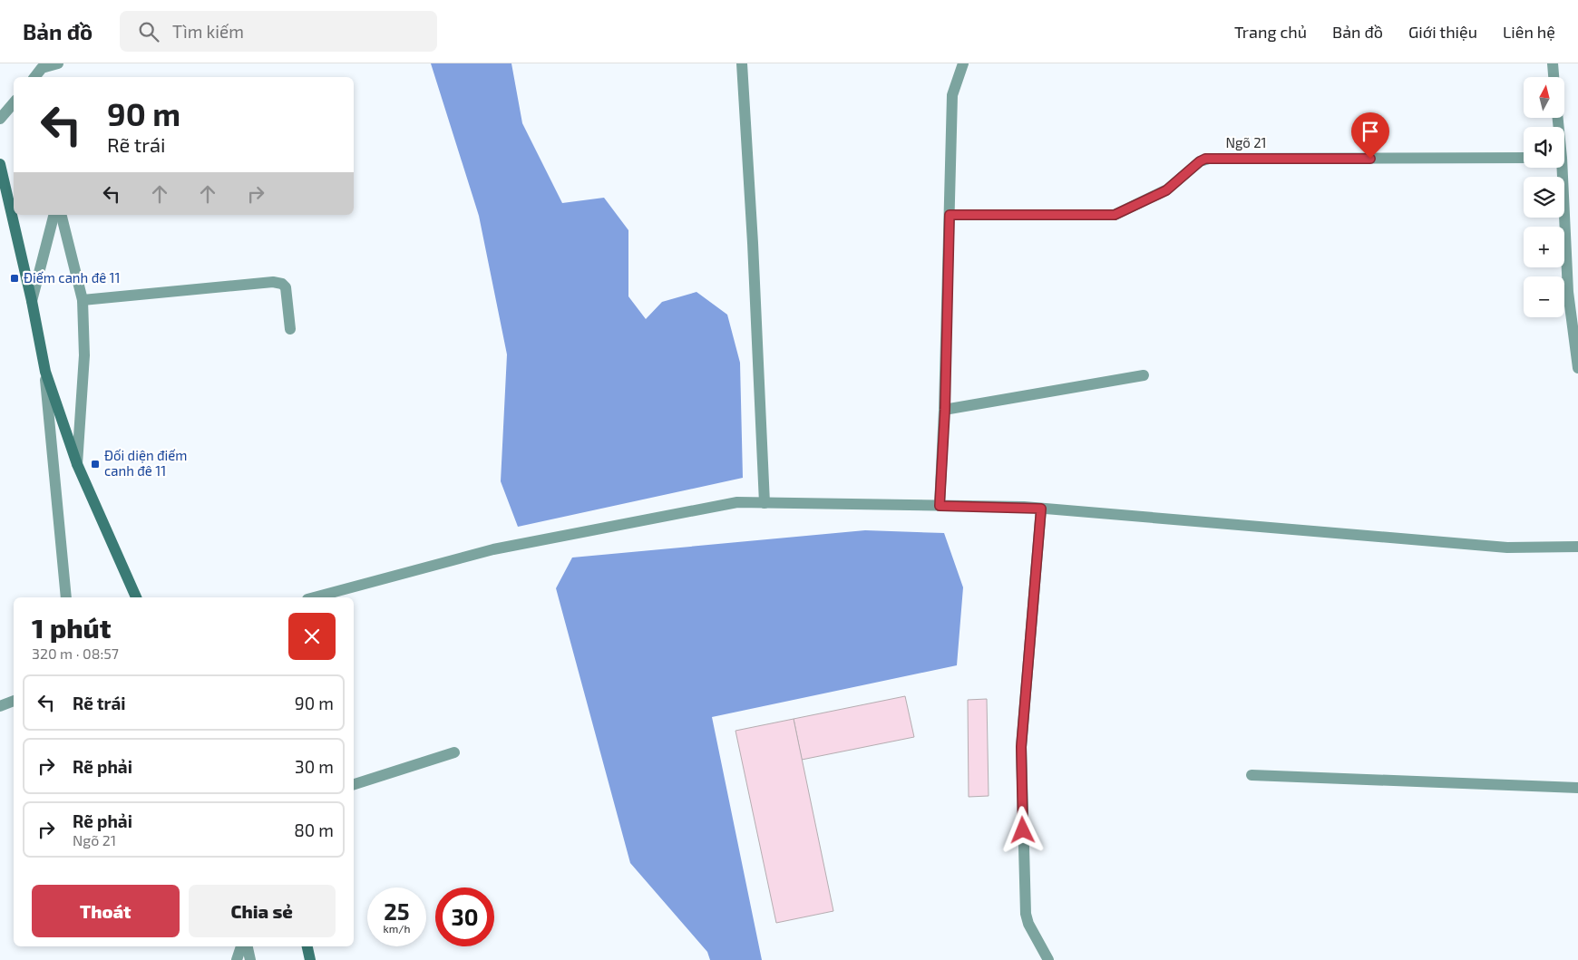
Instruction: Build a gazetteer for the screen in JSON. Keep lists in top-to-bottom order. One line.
{"streets":{"street":["Ngõ 21"]},"places":{"transit":["Điếm canh đê 11","Đối diện điếm canh đê 11"]},"north":"top","page":{"header":"Bản đồ","search":"Tìm kiếm","nav":["Trang chủ","Bản đồ","Giới thiệu","Liên hệ"],"map_buttons":["+","−"],"turn":["90 m","Rẽ trái"],"heading":["1 phút","320 m · 08:57"],"list":[{"name":"Rẽ trái","value":"90 m"},{"name":"Rẽ phải","value":"30 m"},{"name":"Rẽ phải","note":"Ngõ 21","value":"80 m"}],"buttons":["Thoát","Chia sẻ"],"speed":"25 km/h","limit":"30"}}
